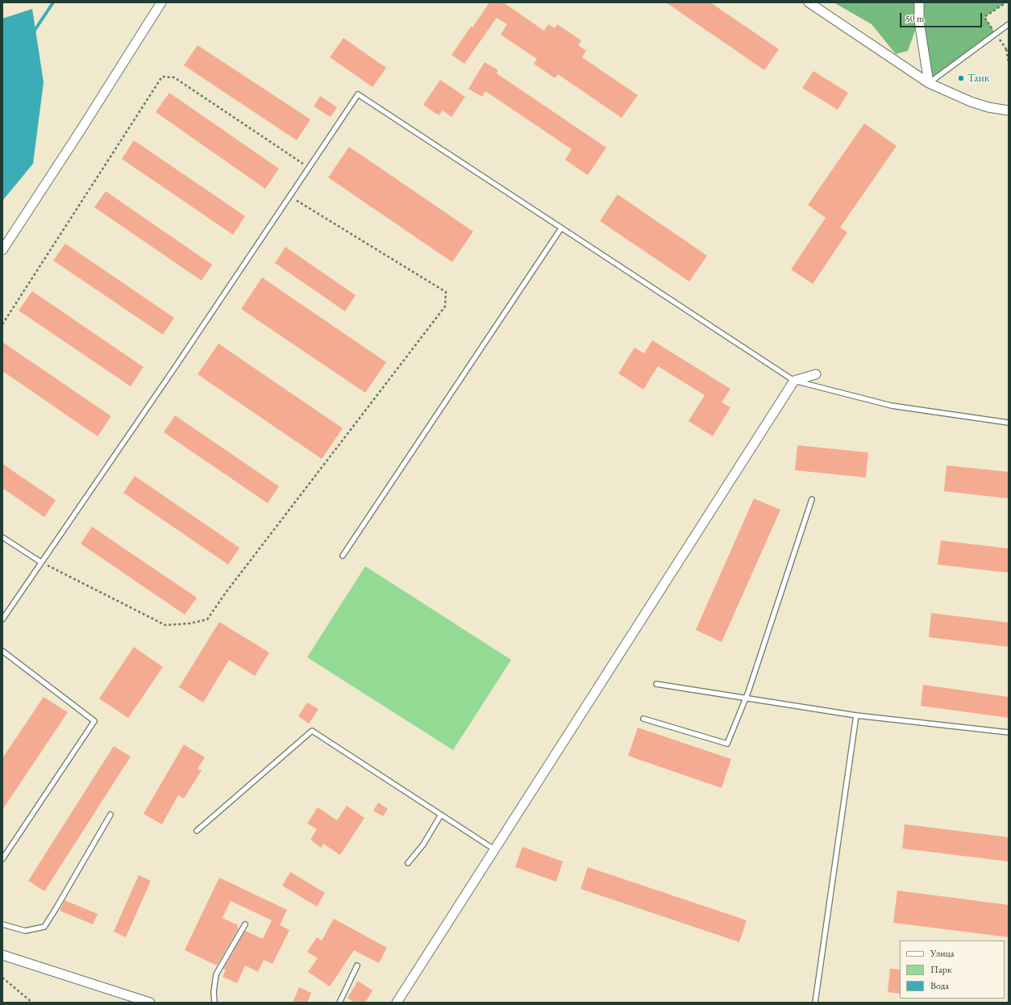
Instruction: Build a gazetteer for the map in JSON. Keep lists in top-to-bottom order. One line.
{"places":["Танк"],"legend":["Улица","Парк","Вода"],"scale_bar":"50 m"}
